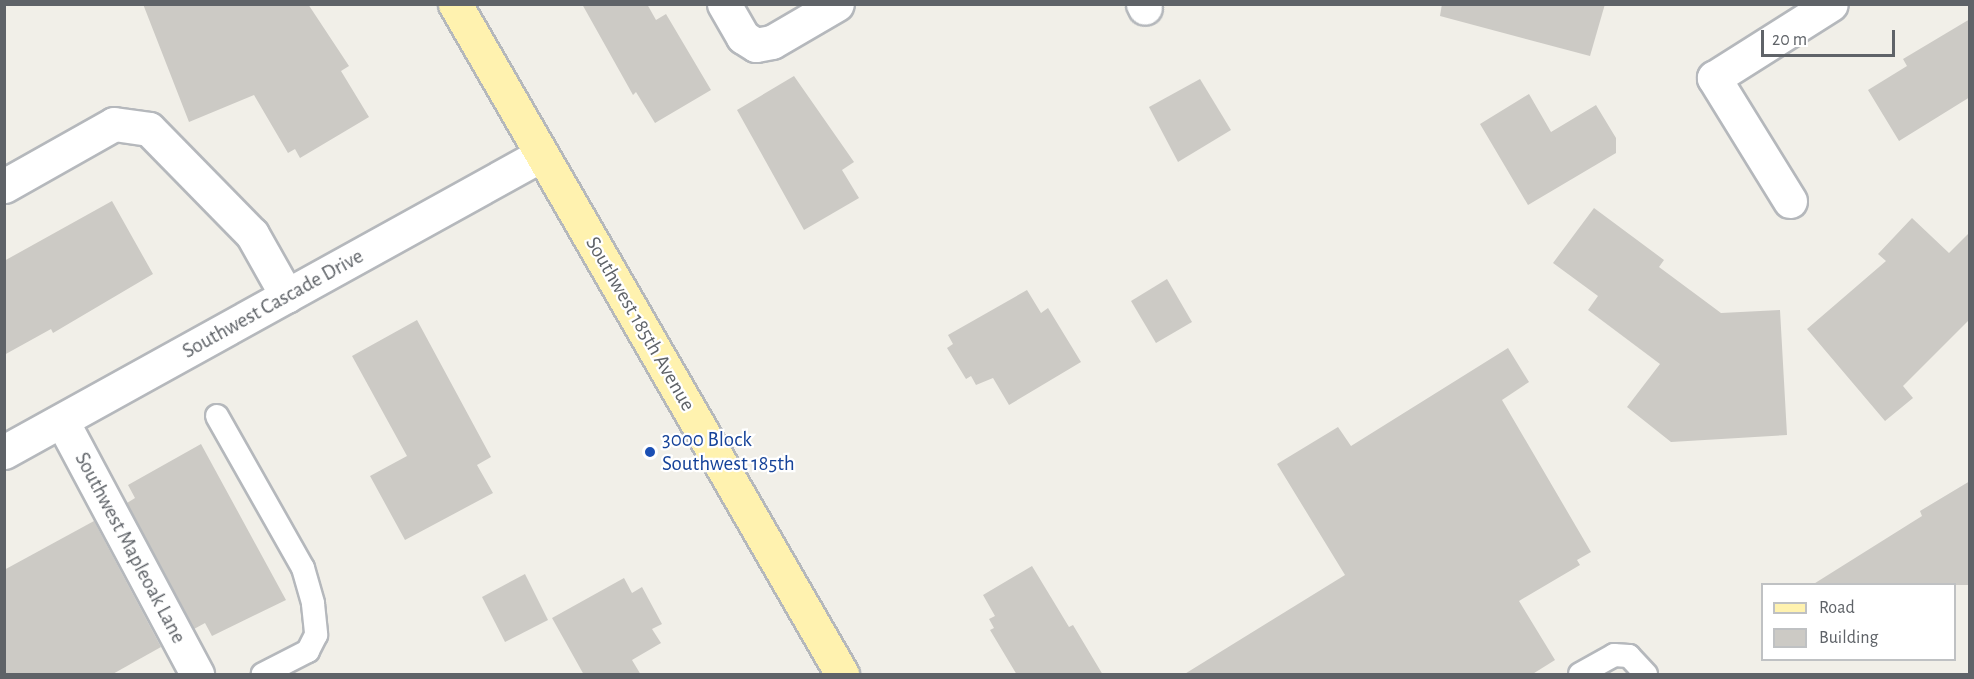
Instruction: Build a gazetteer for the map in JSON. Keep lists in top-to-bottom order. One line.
{"streets":{"main road":["Southwest 185th Avenue"],"street":["Southwest Cascade Drive","Southwest Mapleoak Lane"]},"crossings":[["Southwest Cascade Drive","Southwest 185th Avenue"],["Southwest Cascade Drive","Southwest Mapleoak Lane"]],"places":["3000 Block Southwest 185th"],"legend":["Road","Building"],"scale_bar":"20 m"}
